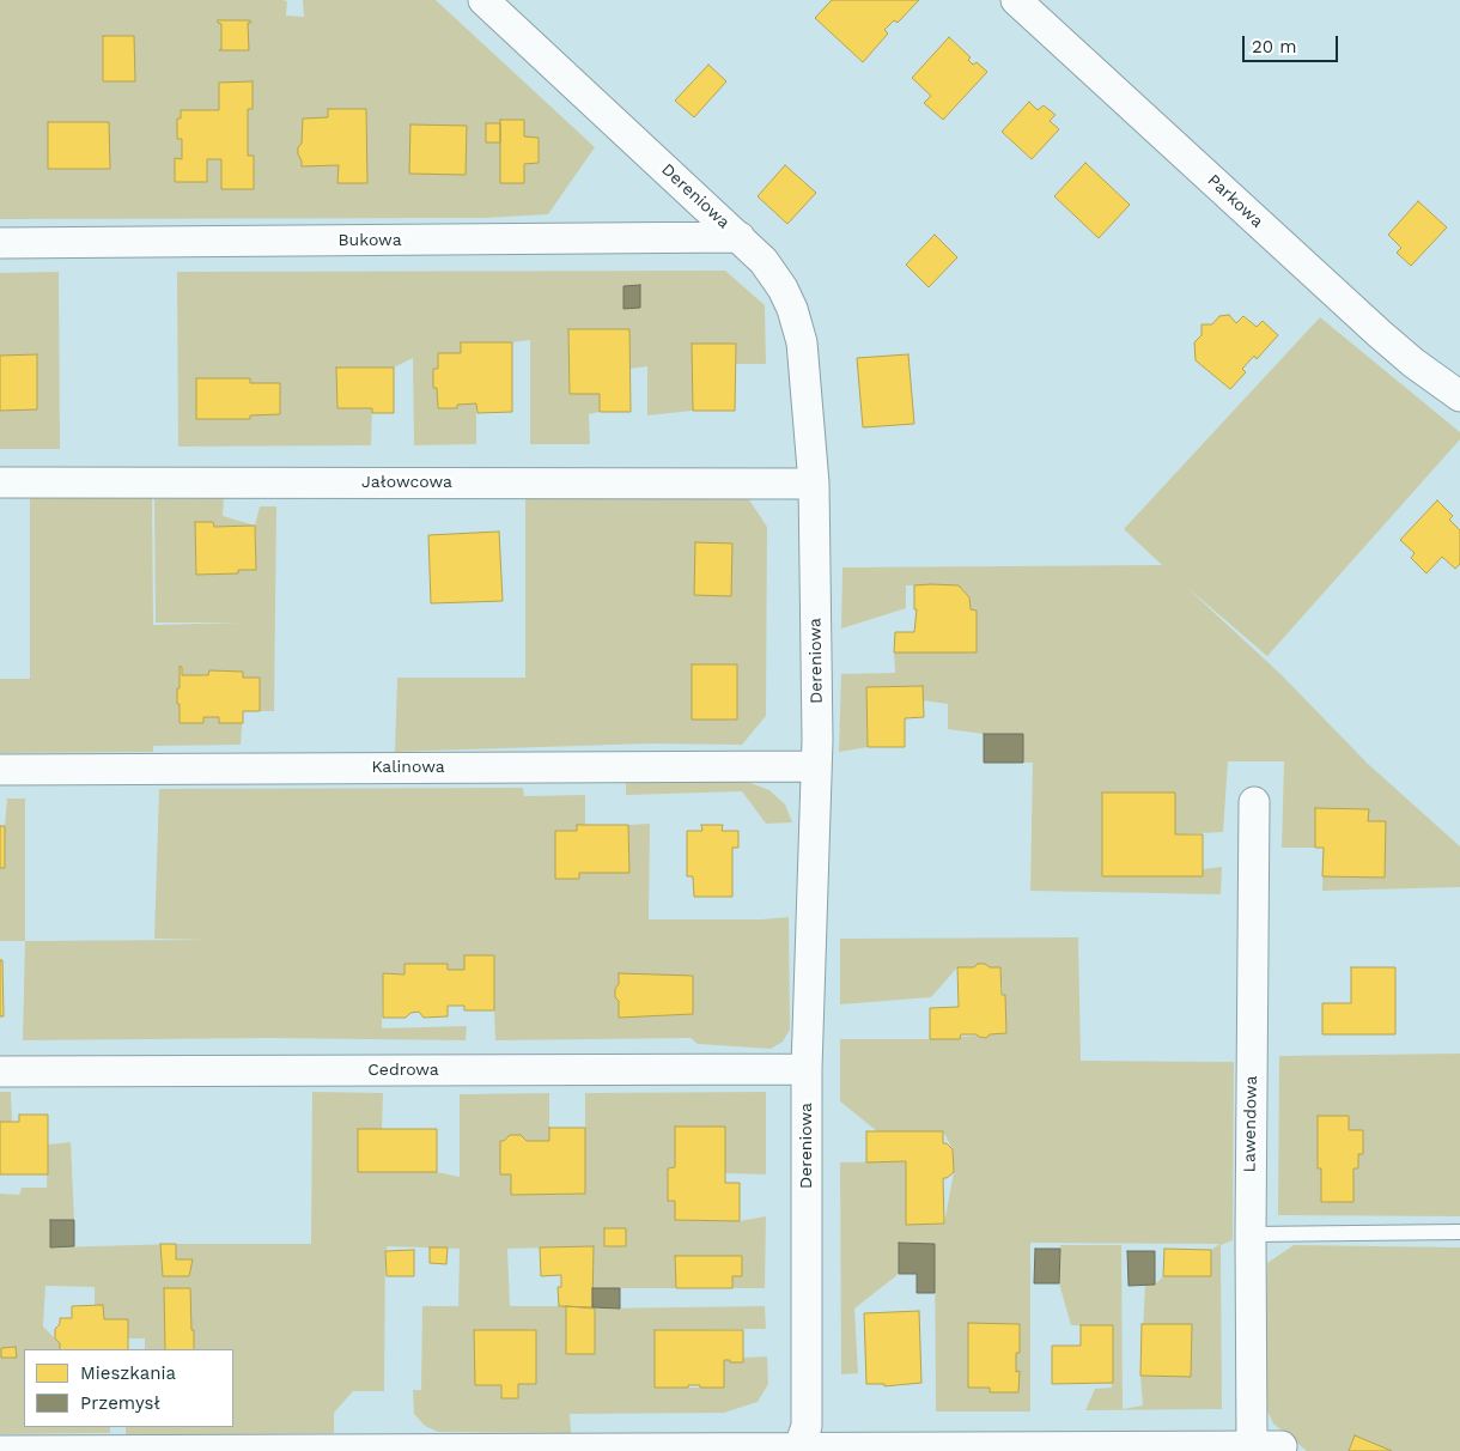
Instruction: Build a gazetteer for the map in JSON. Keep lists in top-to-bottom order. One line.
{"streets":{"street":["Dereniowa","Parkowa","Bukowa","Jałowcowa","Kalinowa","Cedrowa","Lawendowa"]},"crossings":[["Dereniowa","Bukowa"],["Dereniowa","Jałowcowa"],["Dereniowa","Kalinowa"],["Dereniowa","Cedrowa"]],"legend":["Mieszkania","Przemysł"],"scale_bar":"20 m"}
